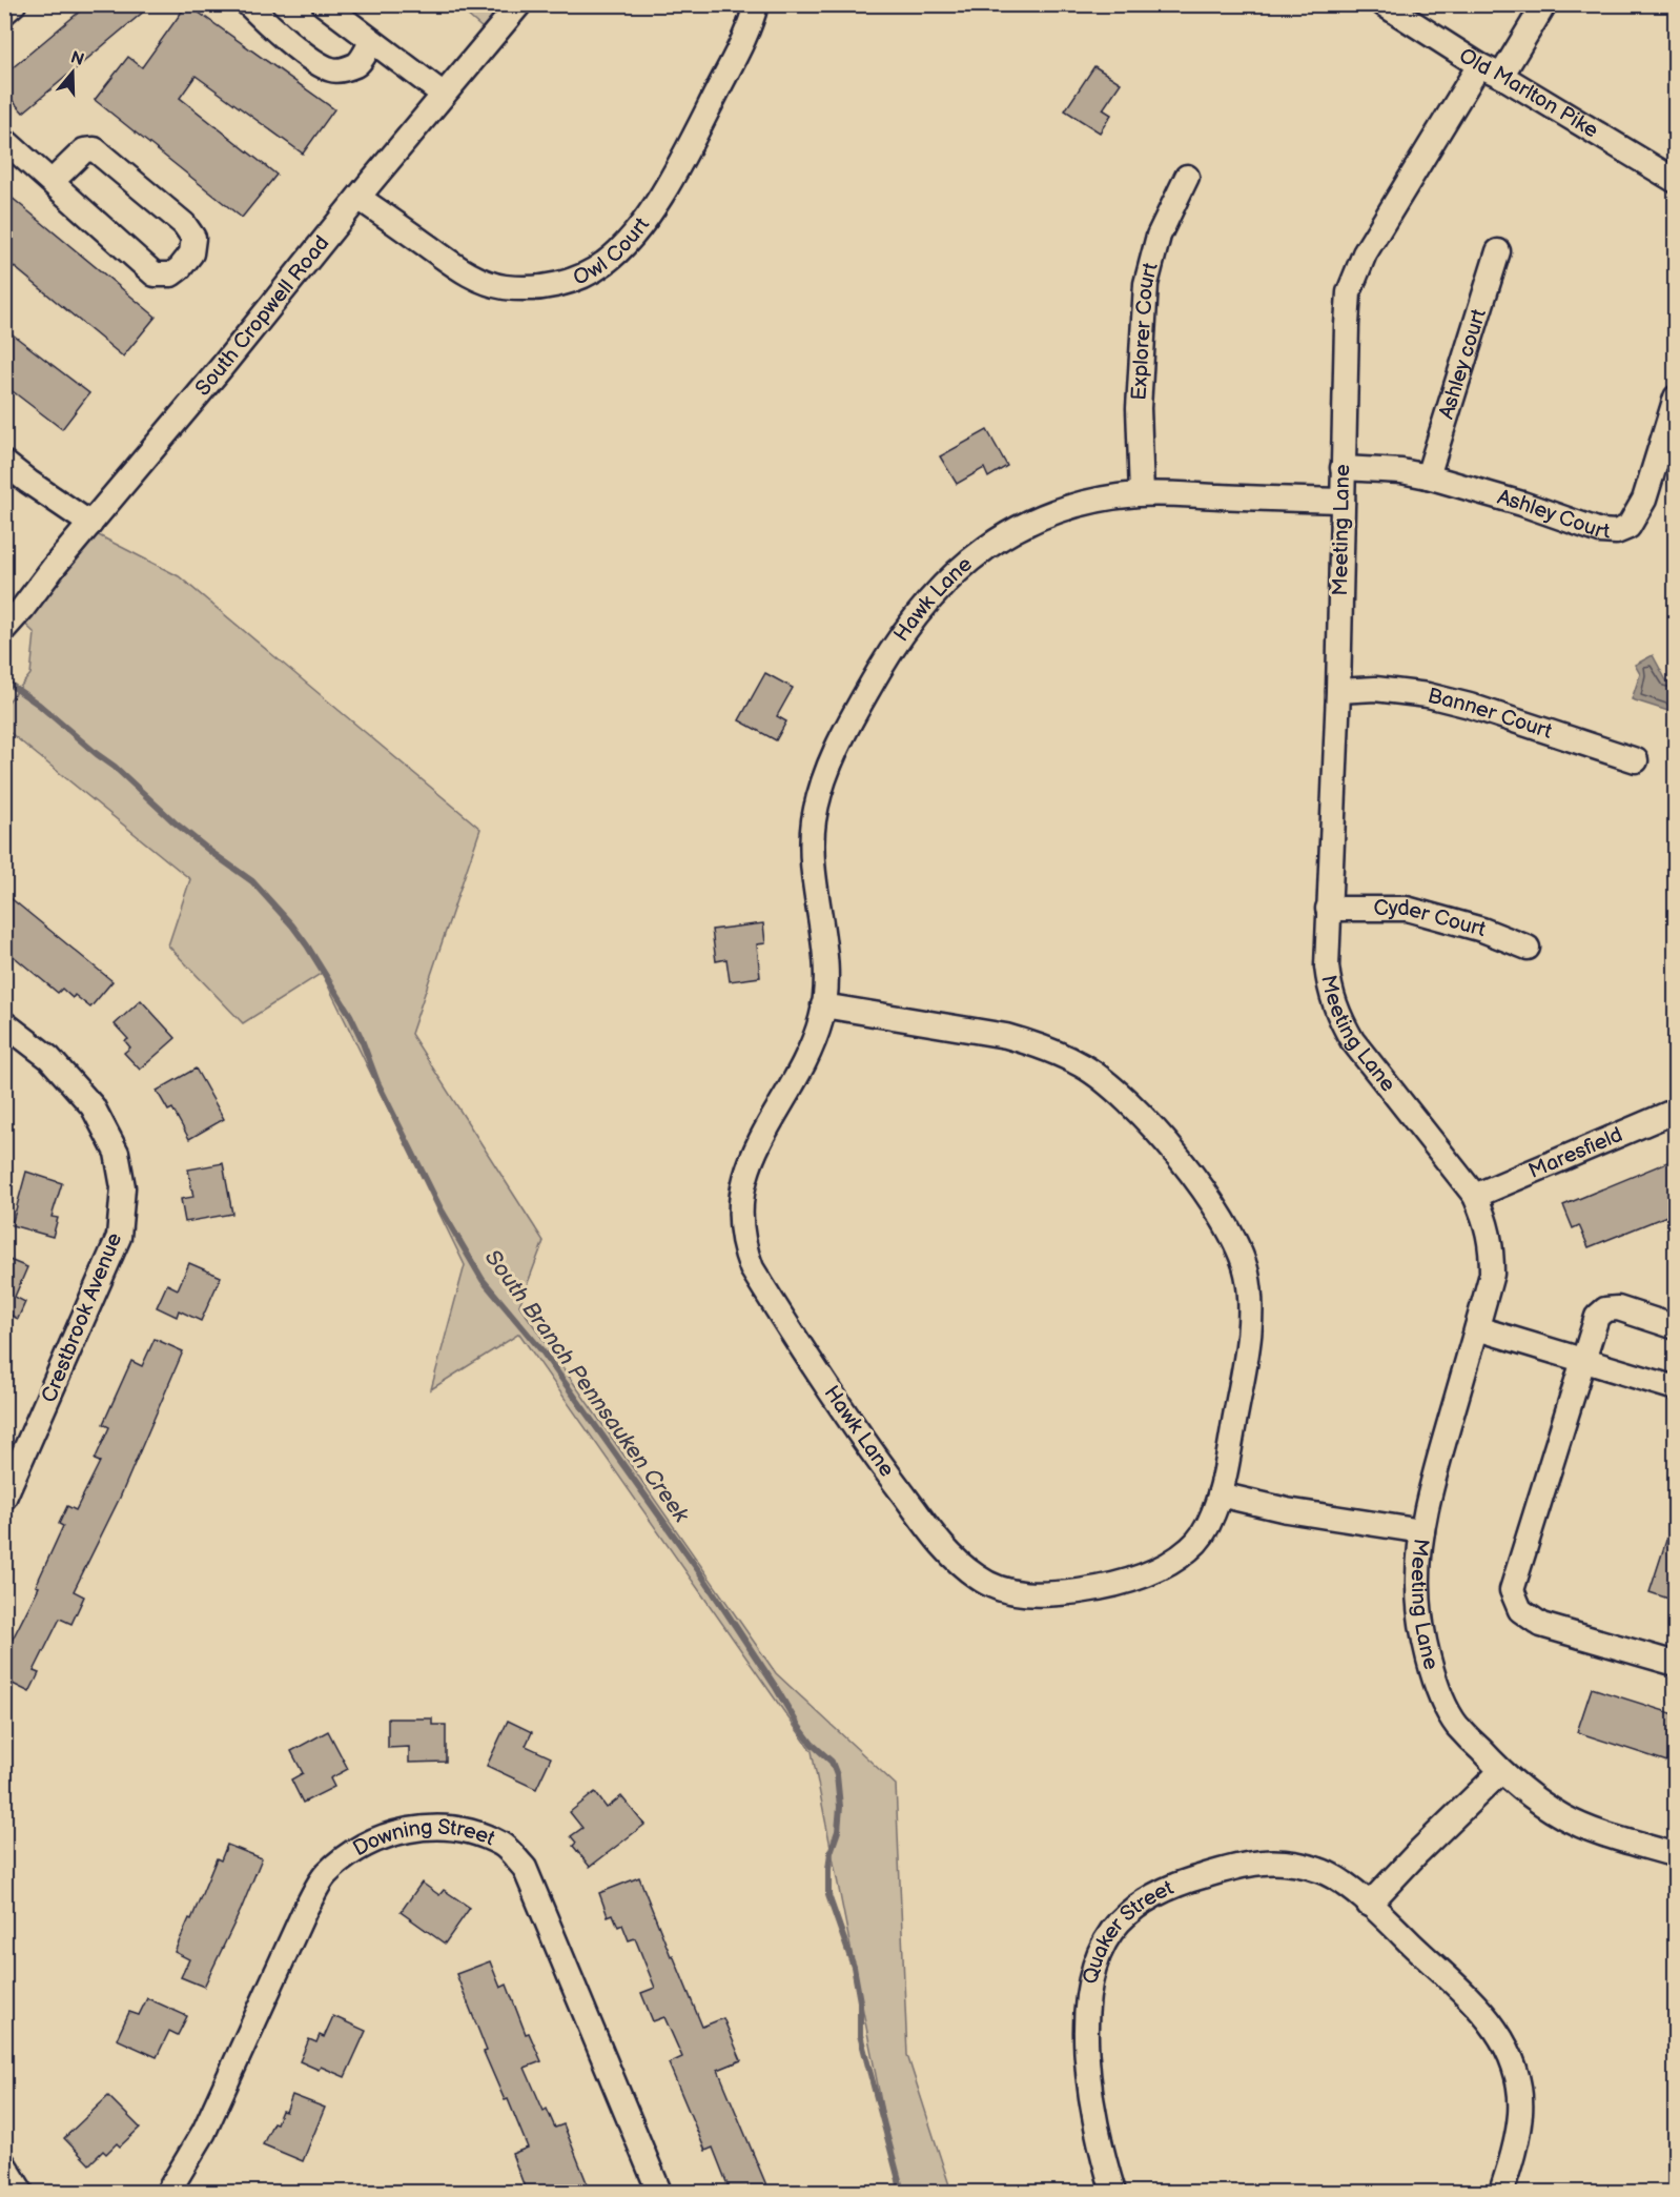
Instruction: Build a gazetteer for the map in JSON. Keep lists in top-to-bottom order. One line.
{"streets":{"street":["Old Marlton Pike","Owl Court","South Cropwell Road","Explorer Court","Ashley court","Ashley Court","Meeting Lane","Hawk Lane","Banner Court","Cyder Court","Maresfield","Crestbrook Avenue","Downing Street","Quaker Street"]},"crossings":[["Old Marlton Pike","Meeting Lane"],["Owl Court","South Cropwell Road"],["Explorer Court","Hawk Lane"],["Ashley court","Ashley Court"],["Ashley Court","Meeting Lane"],["Meeting Lane","Hawk Lane"],["Meeting Lane","Banner Court"],["Meeting Lane","Cyder Court"],["Meeting Lane","Maresfield"]],"water":["South Branch Pennsauken Creek"],"north":"top"}
